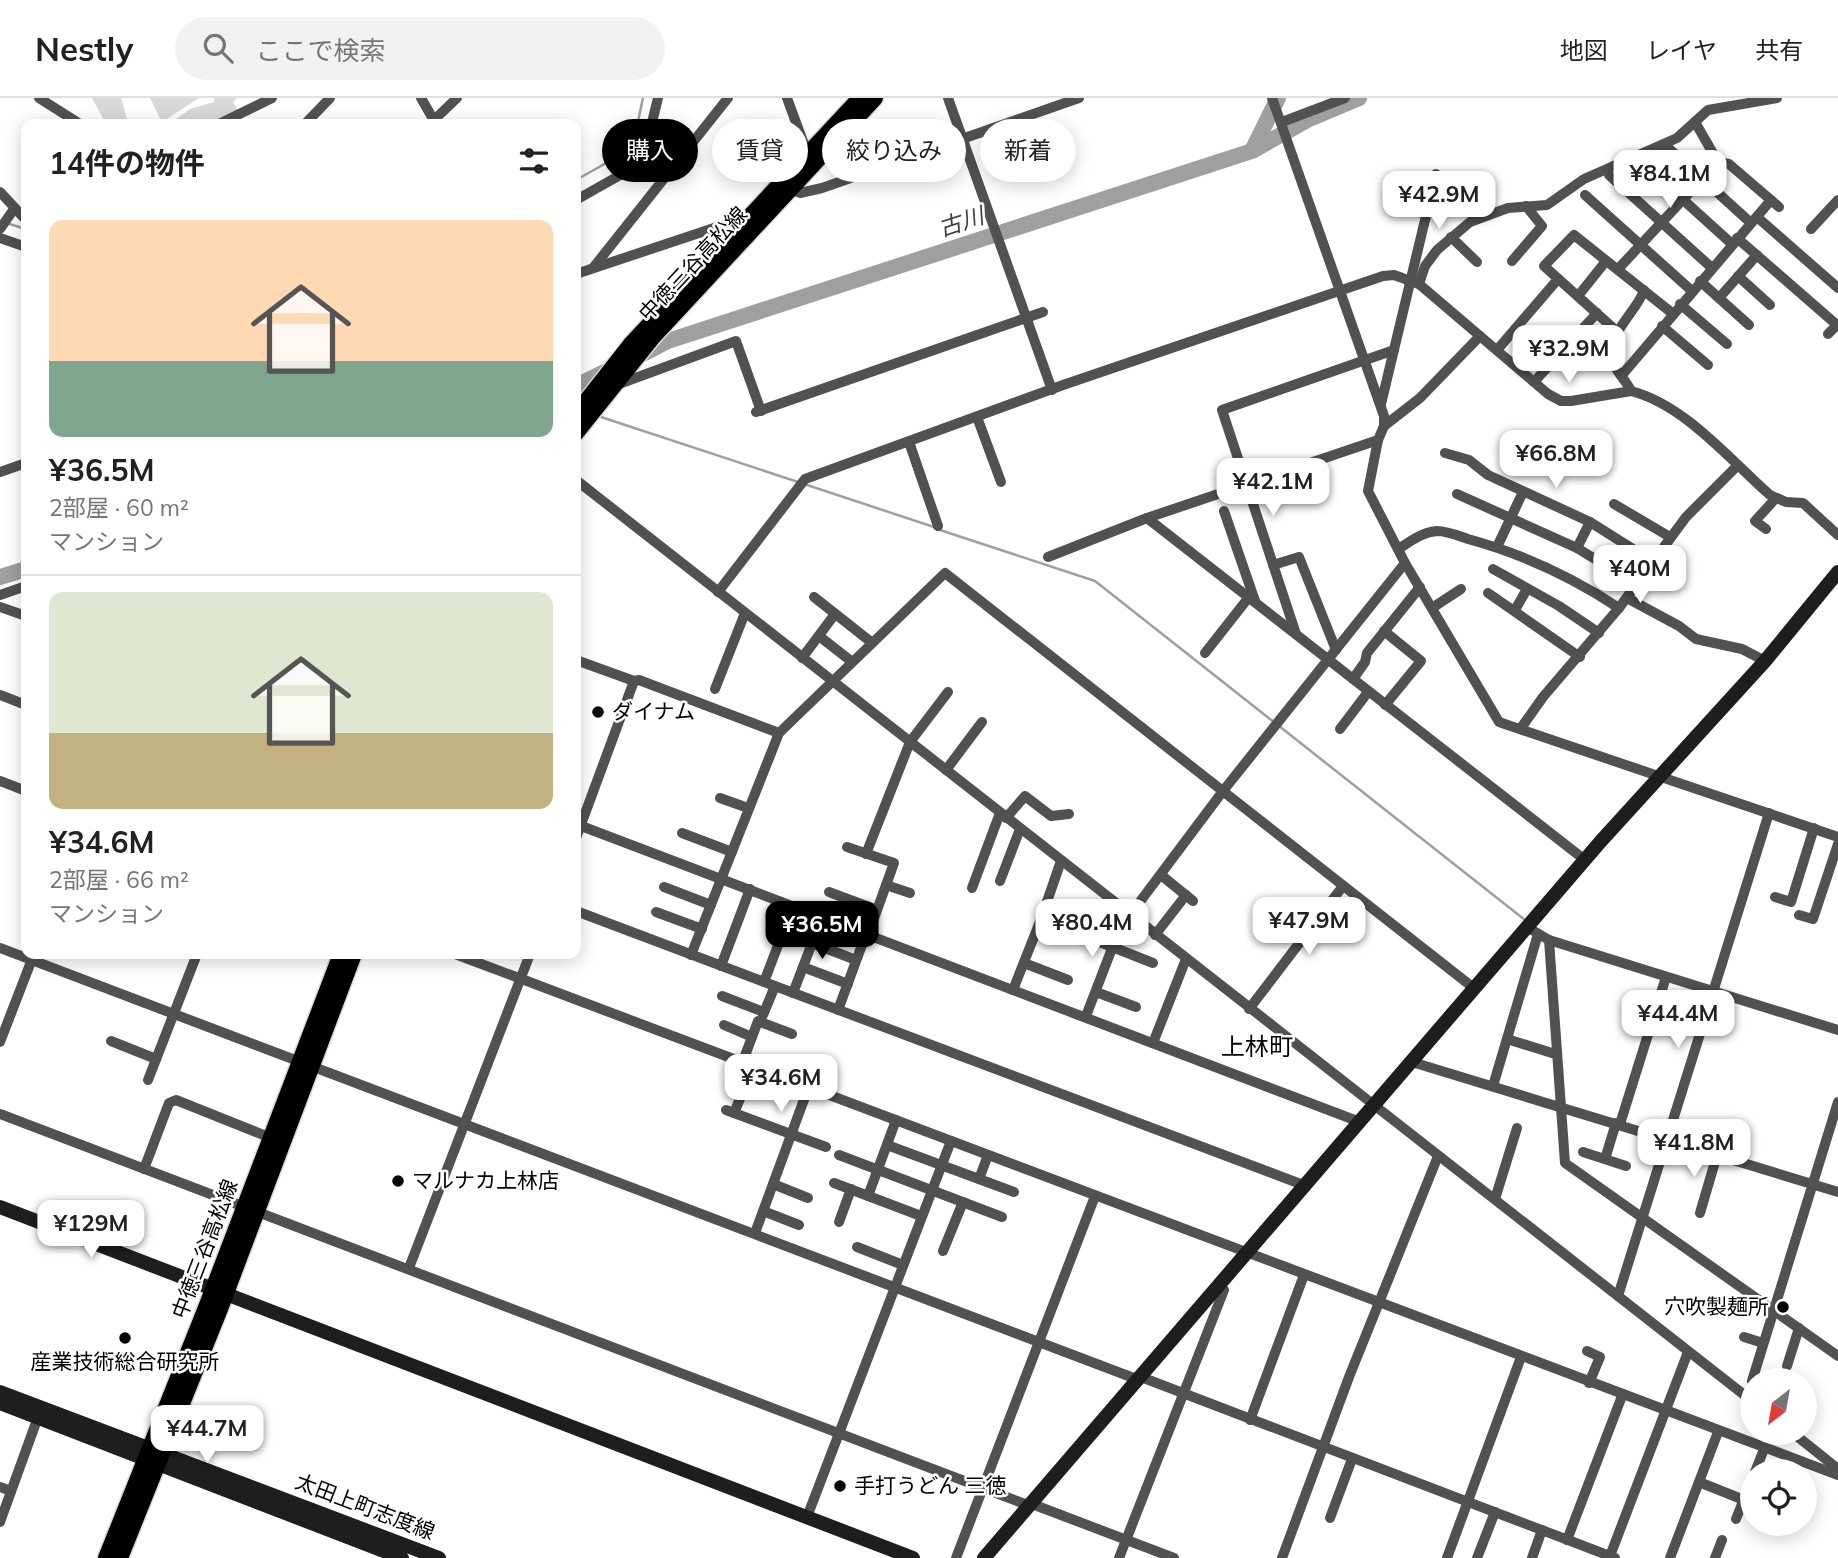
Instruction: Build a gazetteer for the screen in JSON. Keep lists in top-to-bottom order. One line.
{"streets":{"main road":["中徳三谷高松線"],"street":["太田上町志度線"]},"crossings":[["中徳三谷高松線","太田上町志度線"]],"districts":["上林町"],"water":["古川"],"places":["ダイナム","マルナカ上林店","穴吹製麺所","産業技術総合研究所","手打うどん 三徳"],"north":"bottom left","page":{"header":"Nestly","search":"ここで検索","nav":["地図","レイヤ","共有"],"chip":["購入","賃貸","絞り込み","新着"],"heading":"14件の物件","price":["¥84.1M","¥42.9M","¥32.9M","¥66.8M","¥42.1M","¥40M","¥47.9M","¥80.4M","¥36.5M","¥44.4M","¥34.6M","¥41.8M","¥129M","¥44.7M"],"list":[{"name":"¥36.5M","note":"2部屋 · 60 m² · マンション"},{"name":"¥34.6M","note":"2部屋 · 66 m² · マンション"}]}}
